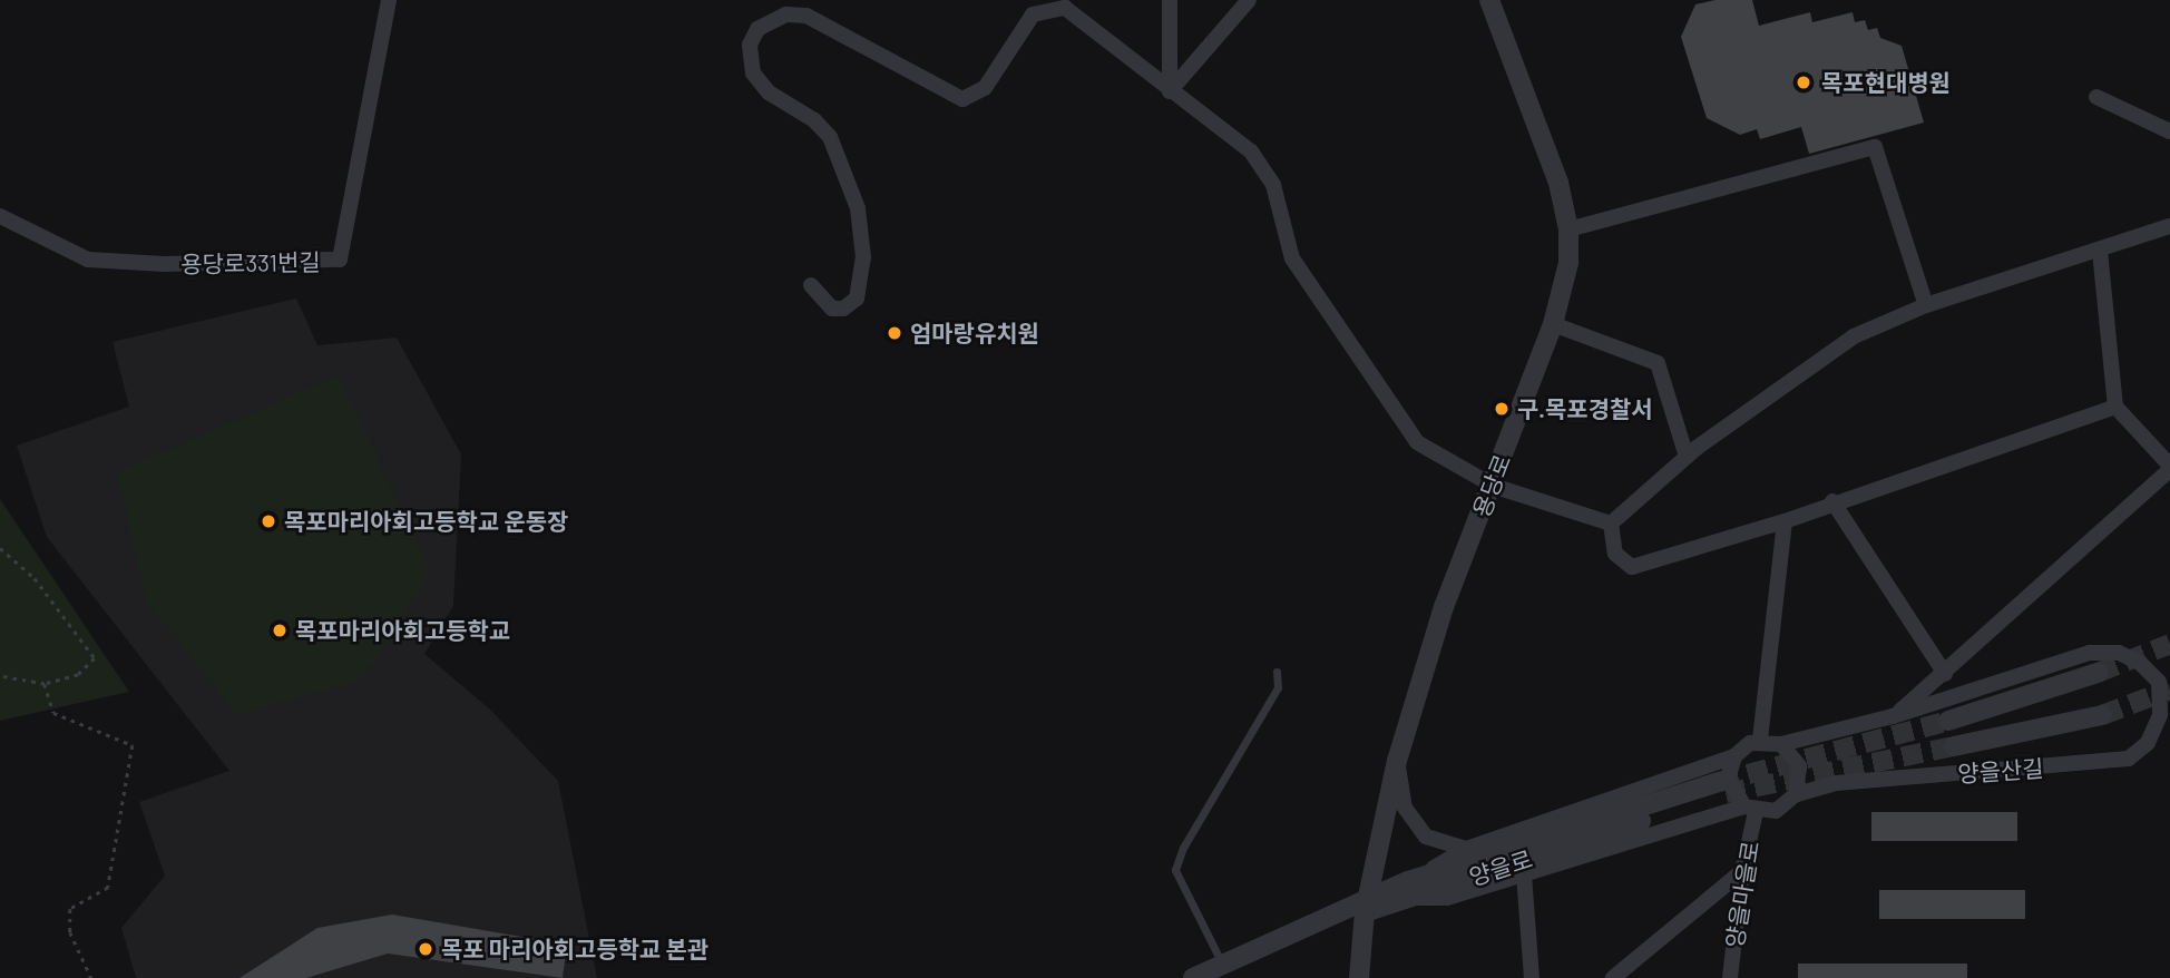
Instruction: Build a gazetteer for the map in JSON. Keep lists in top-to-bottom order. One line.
{"streets":{"street":["용당로331번길","용당로","양을산길","양을로","양을마을로"]},"crossings":[["용당로","양을로"],["양을산길","양을마을로"]],"places":["목포현대병원","엄마랑유치원","구.목포경찰서","목포마리아회고등학교 운동장","목포마리아회고등학교","목포 마리아회고등학교 본관"]}
